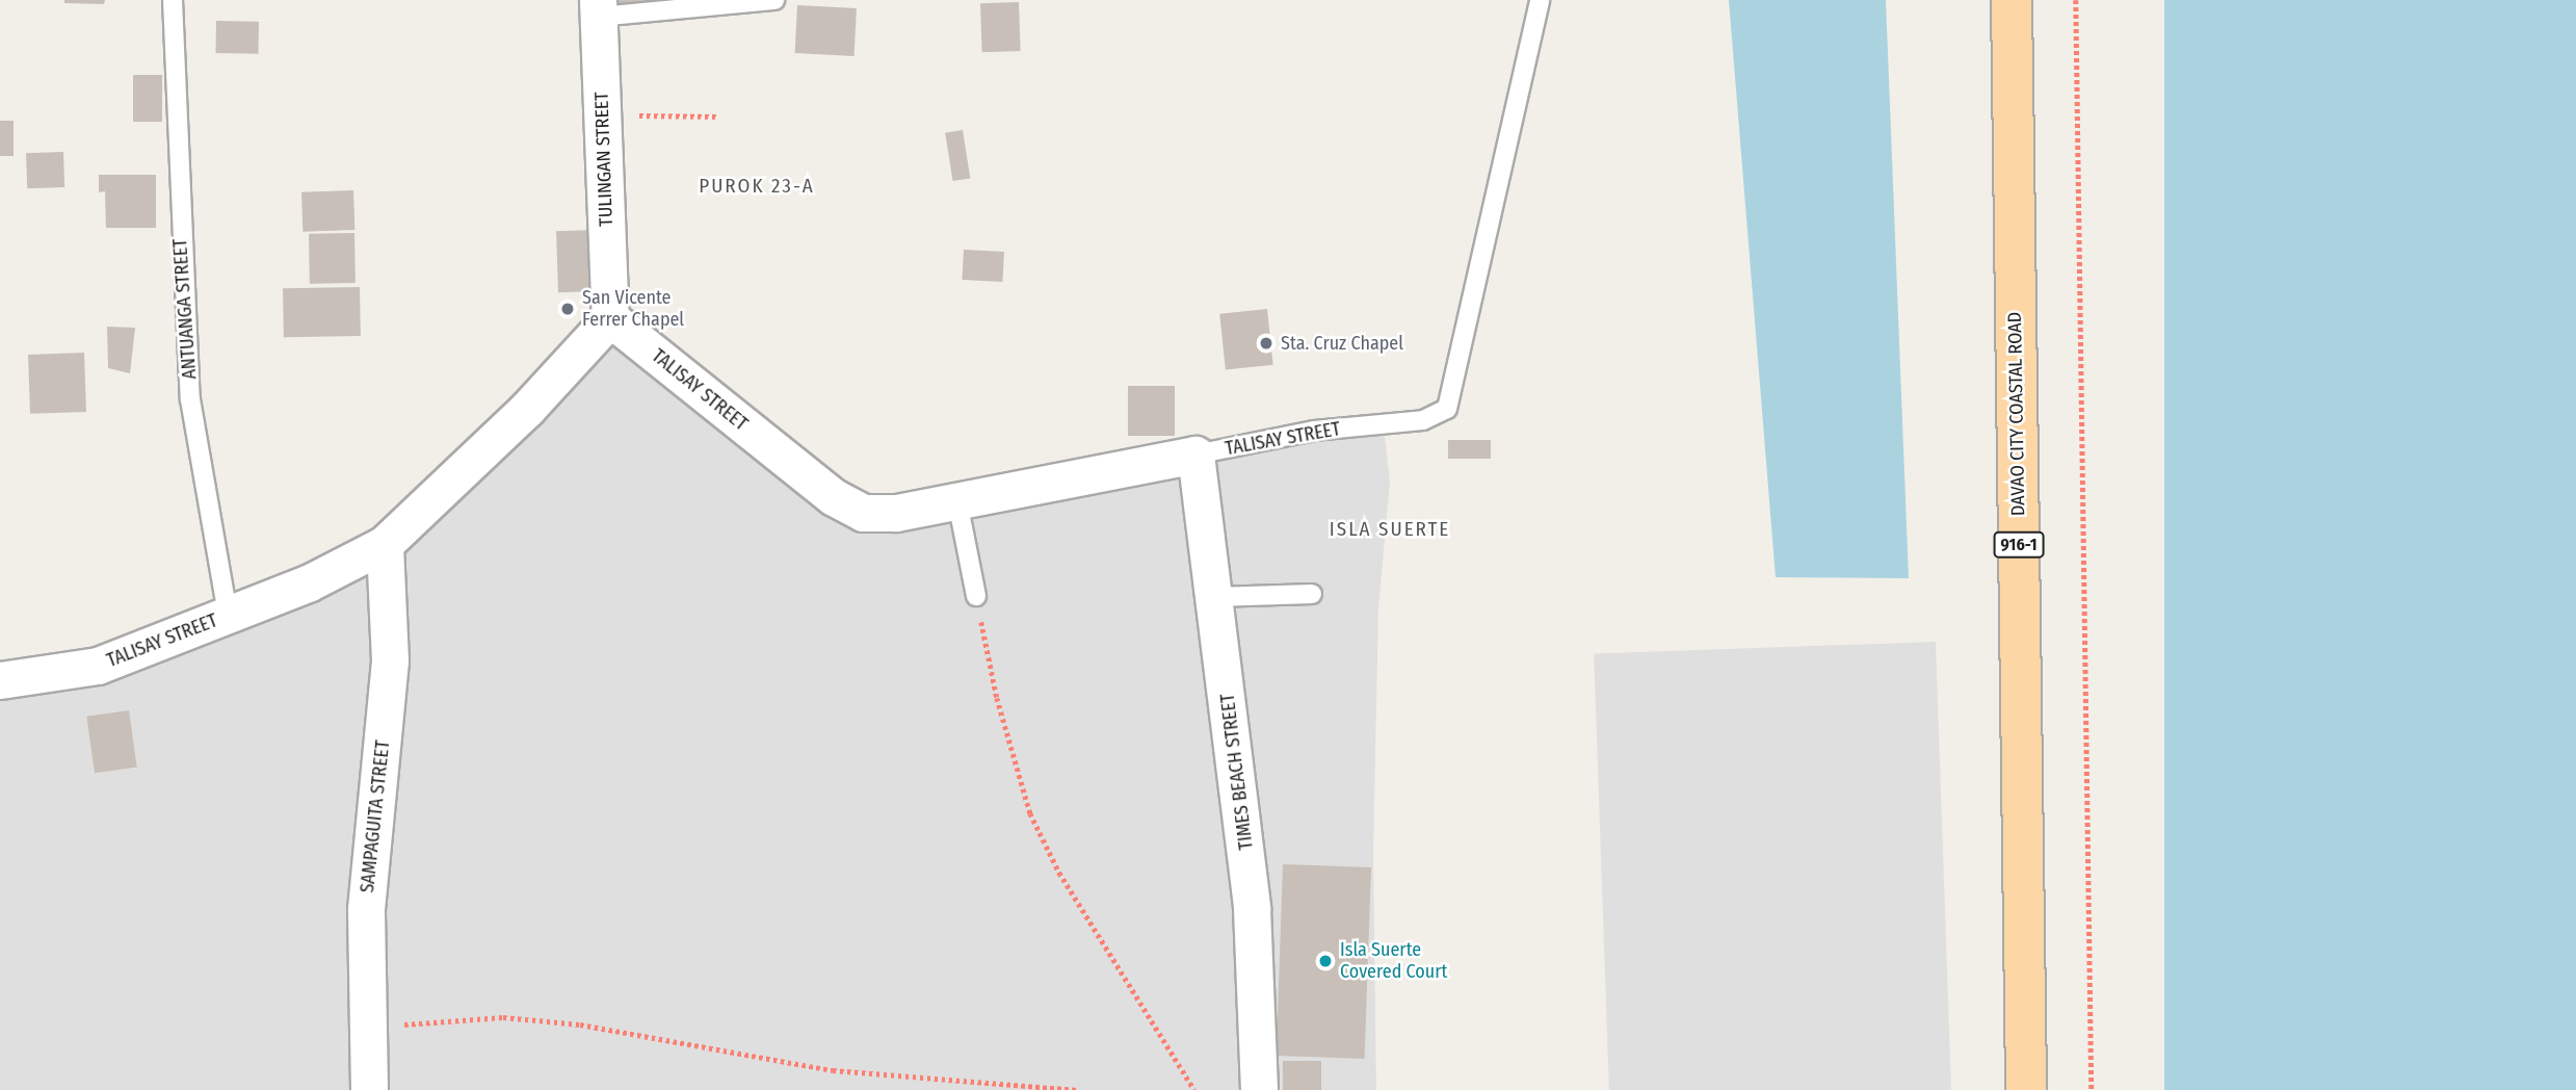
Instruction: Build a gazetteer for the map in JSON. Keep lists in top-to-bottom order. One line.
{"streets":{"main road":["DAVAO CITY COASTAL ROAD","916-1"],"street":["TULINGAN STREET","TALISAY STREET","TIMES BEACH STREET","SAMPAGUITA STREET"],"lane":["ANTUANGA STREET"]},"crossings":[["TULINGAN STREET","TALISAY STREET"],["ANTUANGA STREET","TALISAY STREET"],["TALISAY STREET","TIMES BEACH STREET"],["TALISAY STREET","SAMPAGUITA STREET"]],"districts":["PUROK 23-A","ISLA SUERTE"],"places":["San Vicente Ferrer Chapel","Sta. Cruz Chapel","Isla Suerte Covered Court"]}
